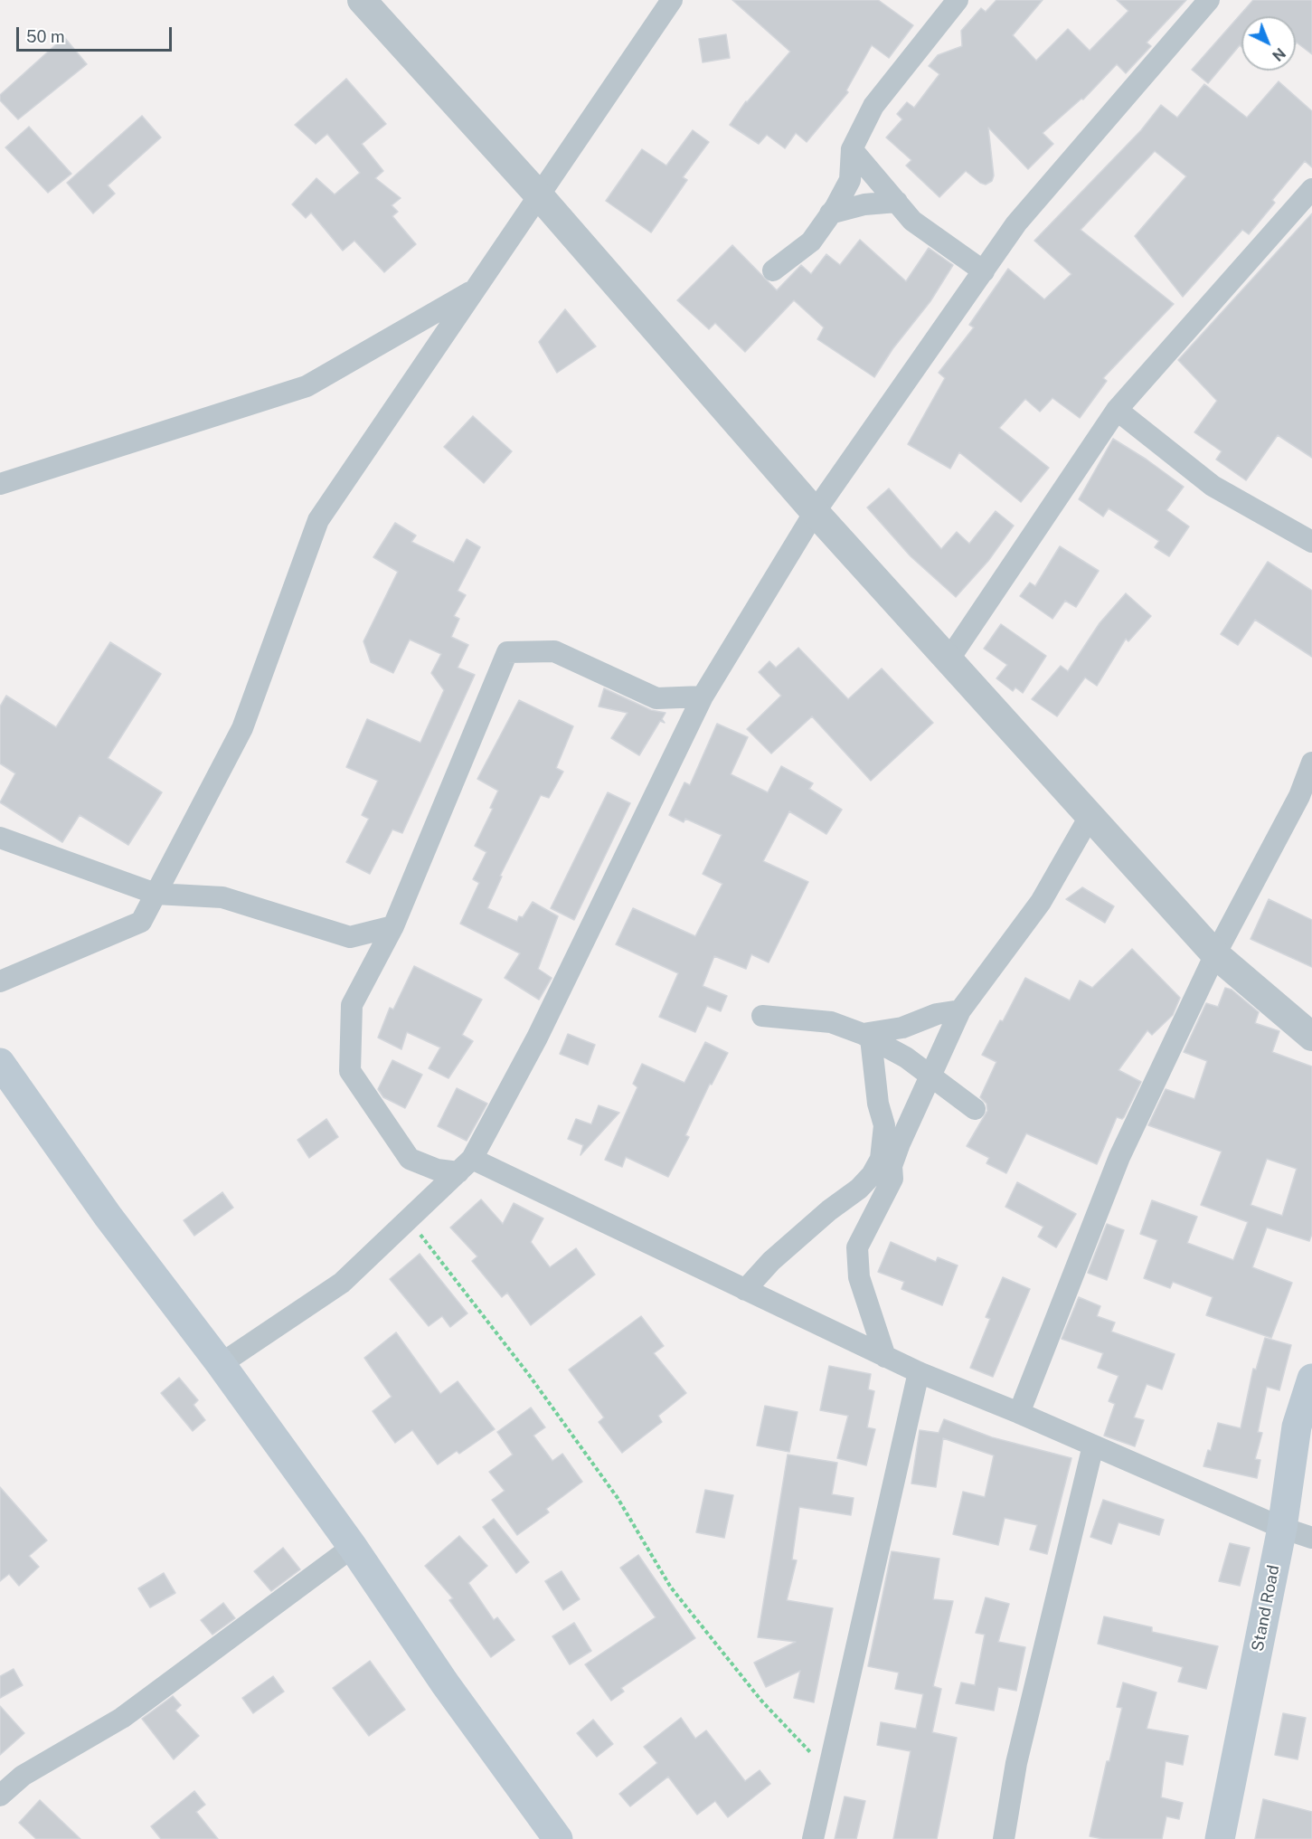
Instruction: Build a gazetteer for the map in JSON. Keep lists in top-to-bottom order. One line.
{"streets":{"main road":["Stand Road"]},"scale_bar":"50 m","north":"bottom right"}
